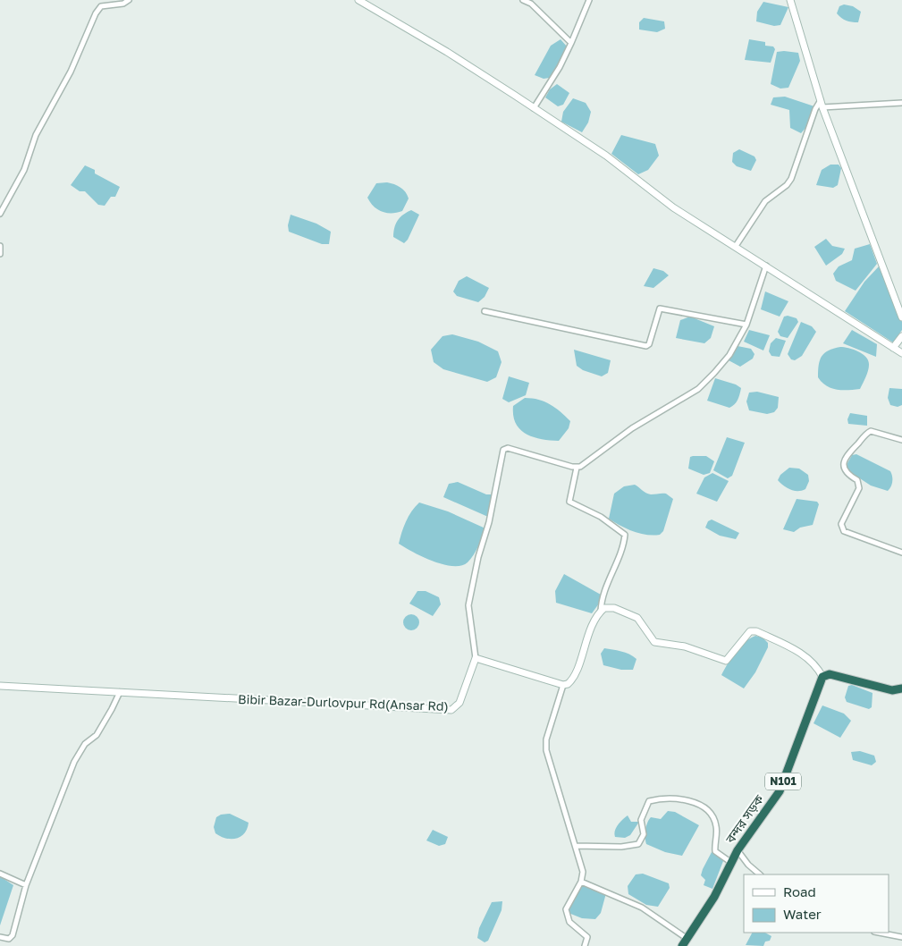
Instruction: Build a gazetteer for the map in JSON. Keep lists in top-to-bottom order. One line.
{"streets":{"highway":["N101","বন্দর সড়ক"],"street":["Bibir Bazar-Durlovpur Rd(Ansar Rd)"]},"legend":["Road","Water"]}
